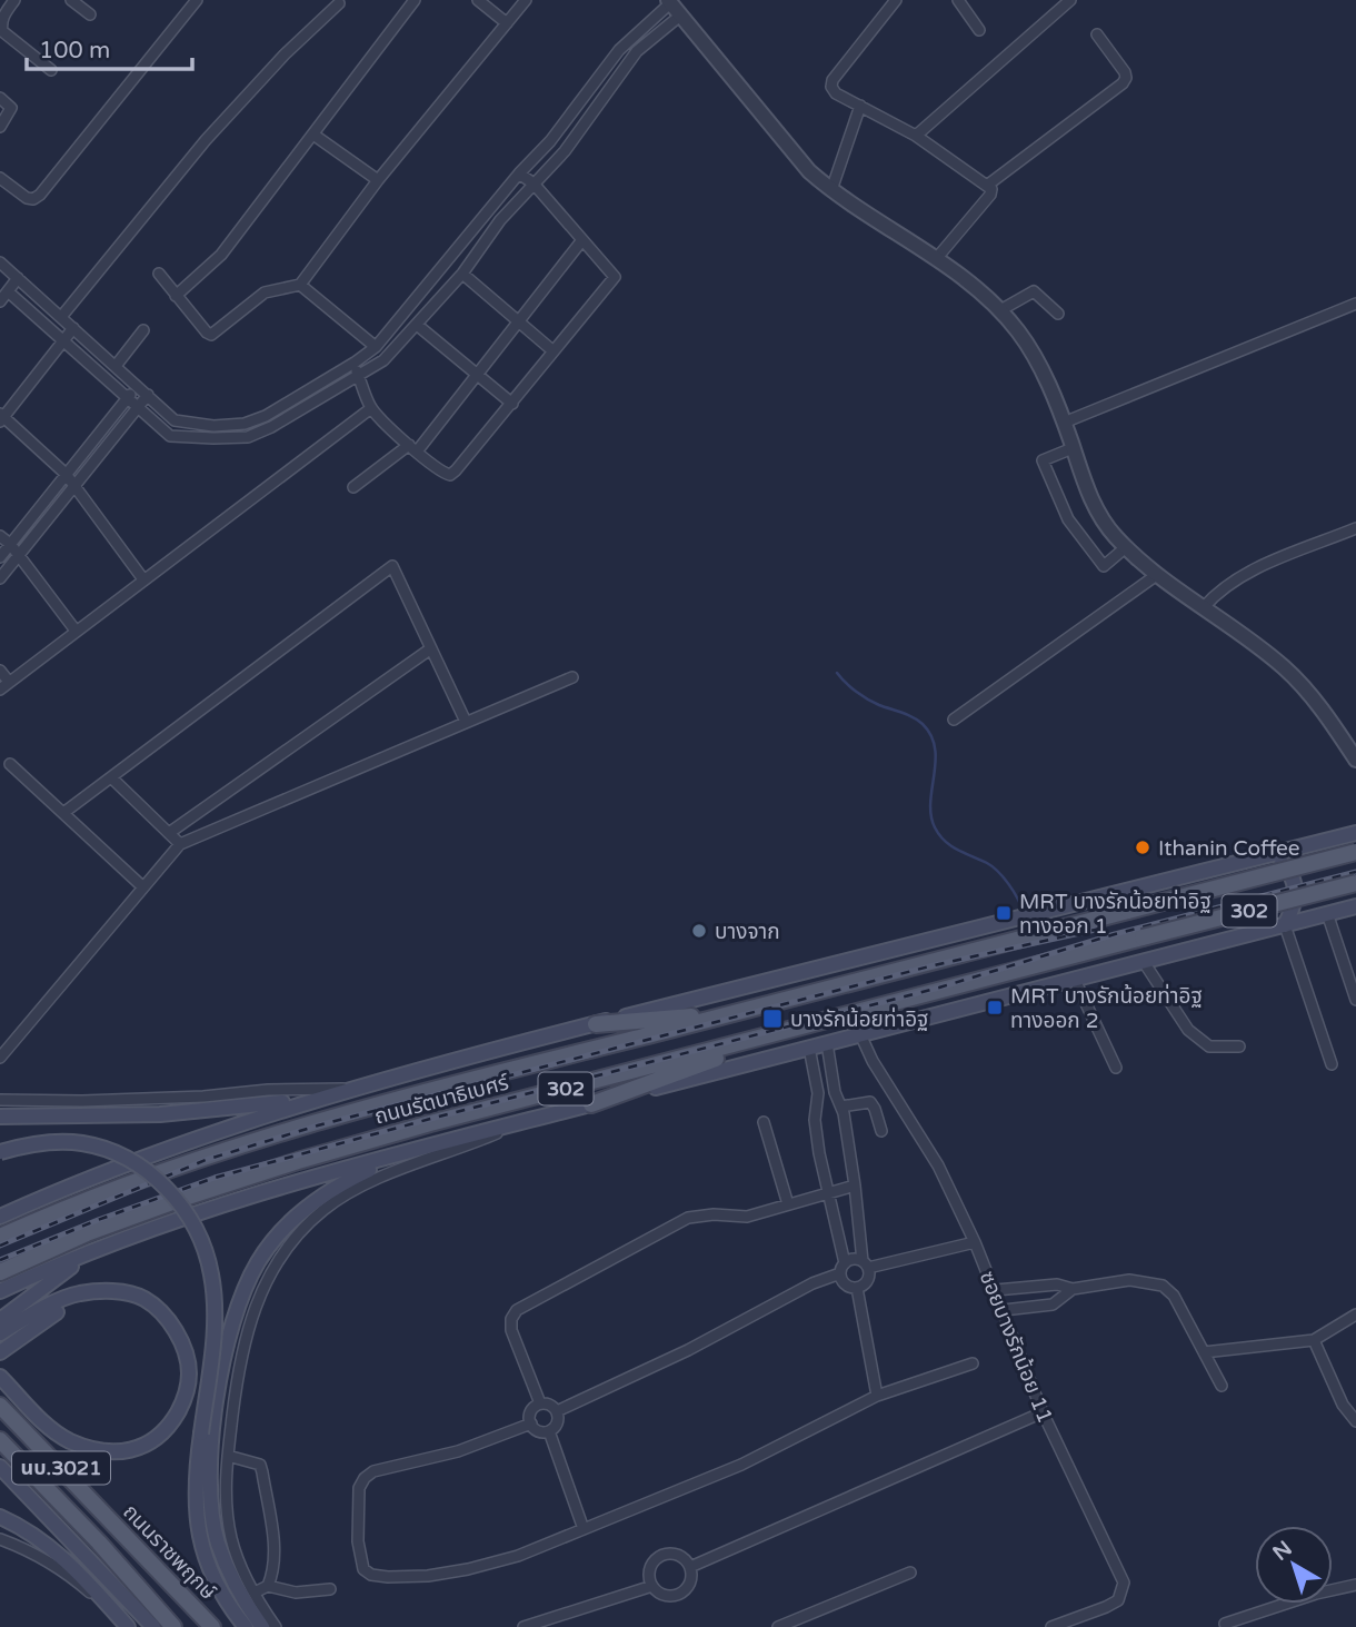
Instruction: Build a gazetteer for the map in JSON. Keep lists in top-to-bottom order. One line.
{"streets":{"main road":["302","ถนนรัตนาธิเบศร์","นบ.3021","ถนนราชพฤกษ์"],"street":["ซอยบางรักน้อย 11"]},"crossings":[["ถนนรัตนาธิเบศร์","ซอยบางรักน้อย 11"]],"places":{"other":["Ithanin Coffee","บางจาก"],"transit":["MRT บางรักน้อยท่าอิฐ ทางออก 1","MRT บางรักน้อยท่าอิฐ ทางออก 2","บางรักน้อยท่าอิฐ"]},"scale_bar":"100 m","north":"top left"}
